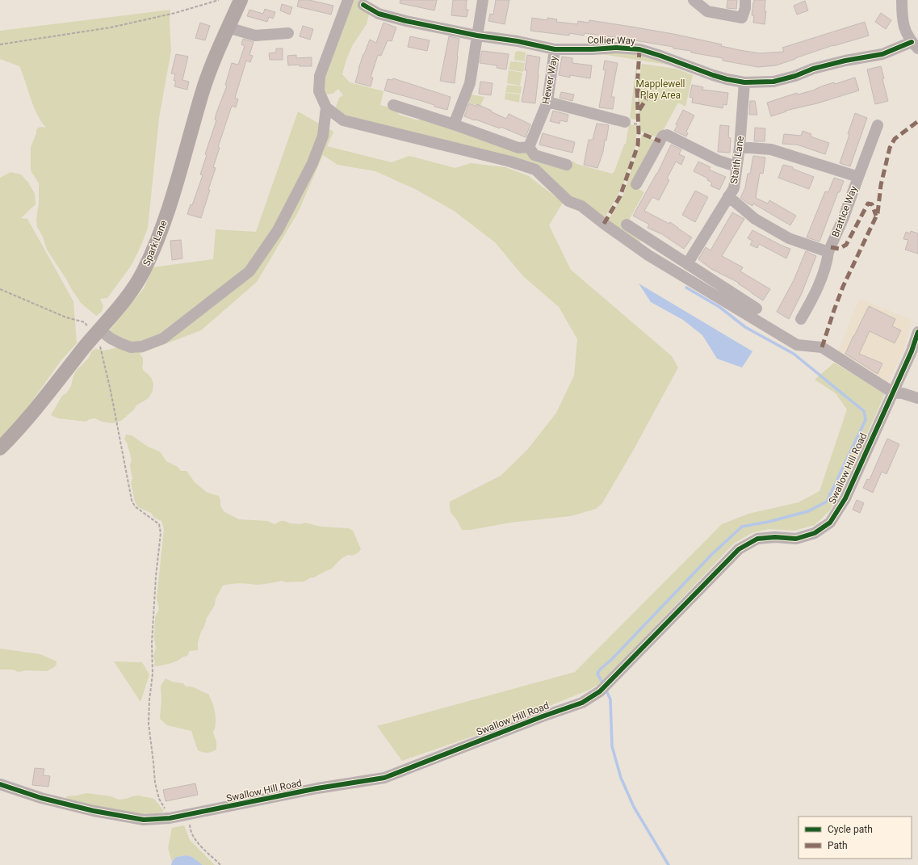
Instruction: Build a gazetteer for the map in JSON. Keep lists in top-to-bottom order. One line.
{"streets":{"main road":["Spark Lane"],"street":["Collier Way","Hewer Way","Staith Lane","Brattice Way","Swallow Hill Road"]},"crossings":[["Collier Way","Hewer Way"],["Collier Way","Staith Lane"],["Staith Lane","Brattice Way"]],"parks":["Mapplewell Play Area"],"legend":["Cycle path","Path"]}
